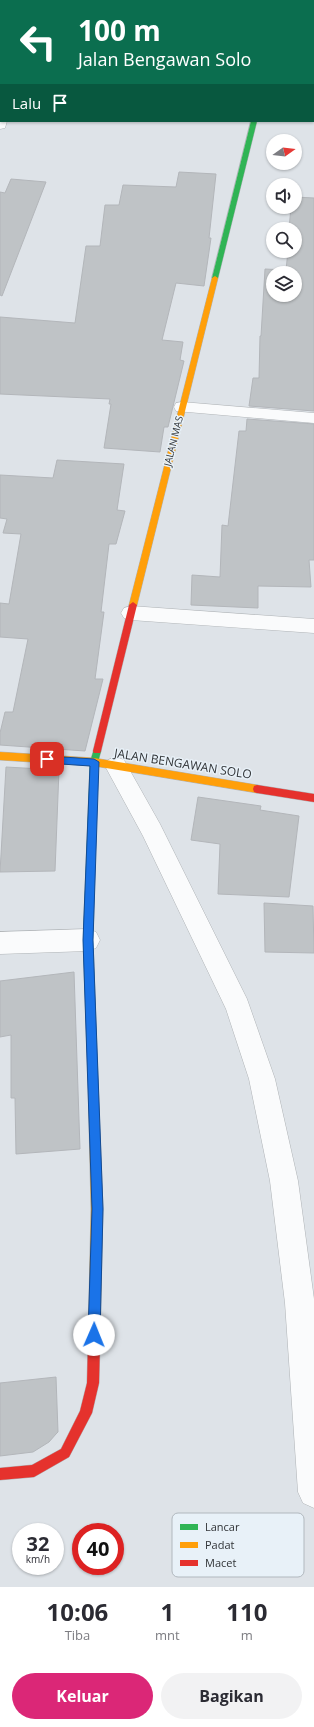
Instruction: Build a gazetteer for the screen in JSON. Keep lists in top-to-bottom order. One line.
{"streets":{"street":["JALAN MAS","JALAN BENGAWAN SOLO"]},"crossings":[["JALAN MAS","JALAN BENGAWAN SOLO"]],"legend":["Lancar","Padat","Macet"],"north":"right","page":{"turn":["100 m","Jalan Bengawan Solo"],"then":"Lalu","speed":"32 km/h","limit":"40","eta":["10:06","Tiba","1","mnt","110","m"],"buttons":["Keluar","Bagikan"]}}
